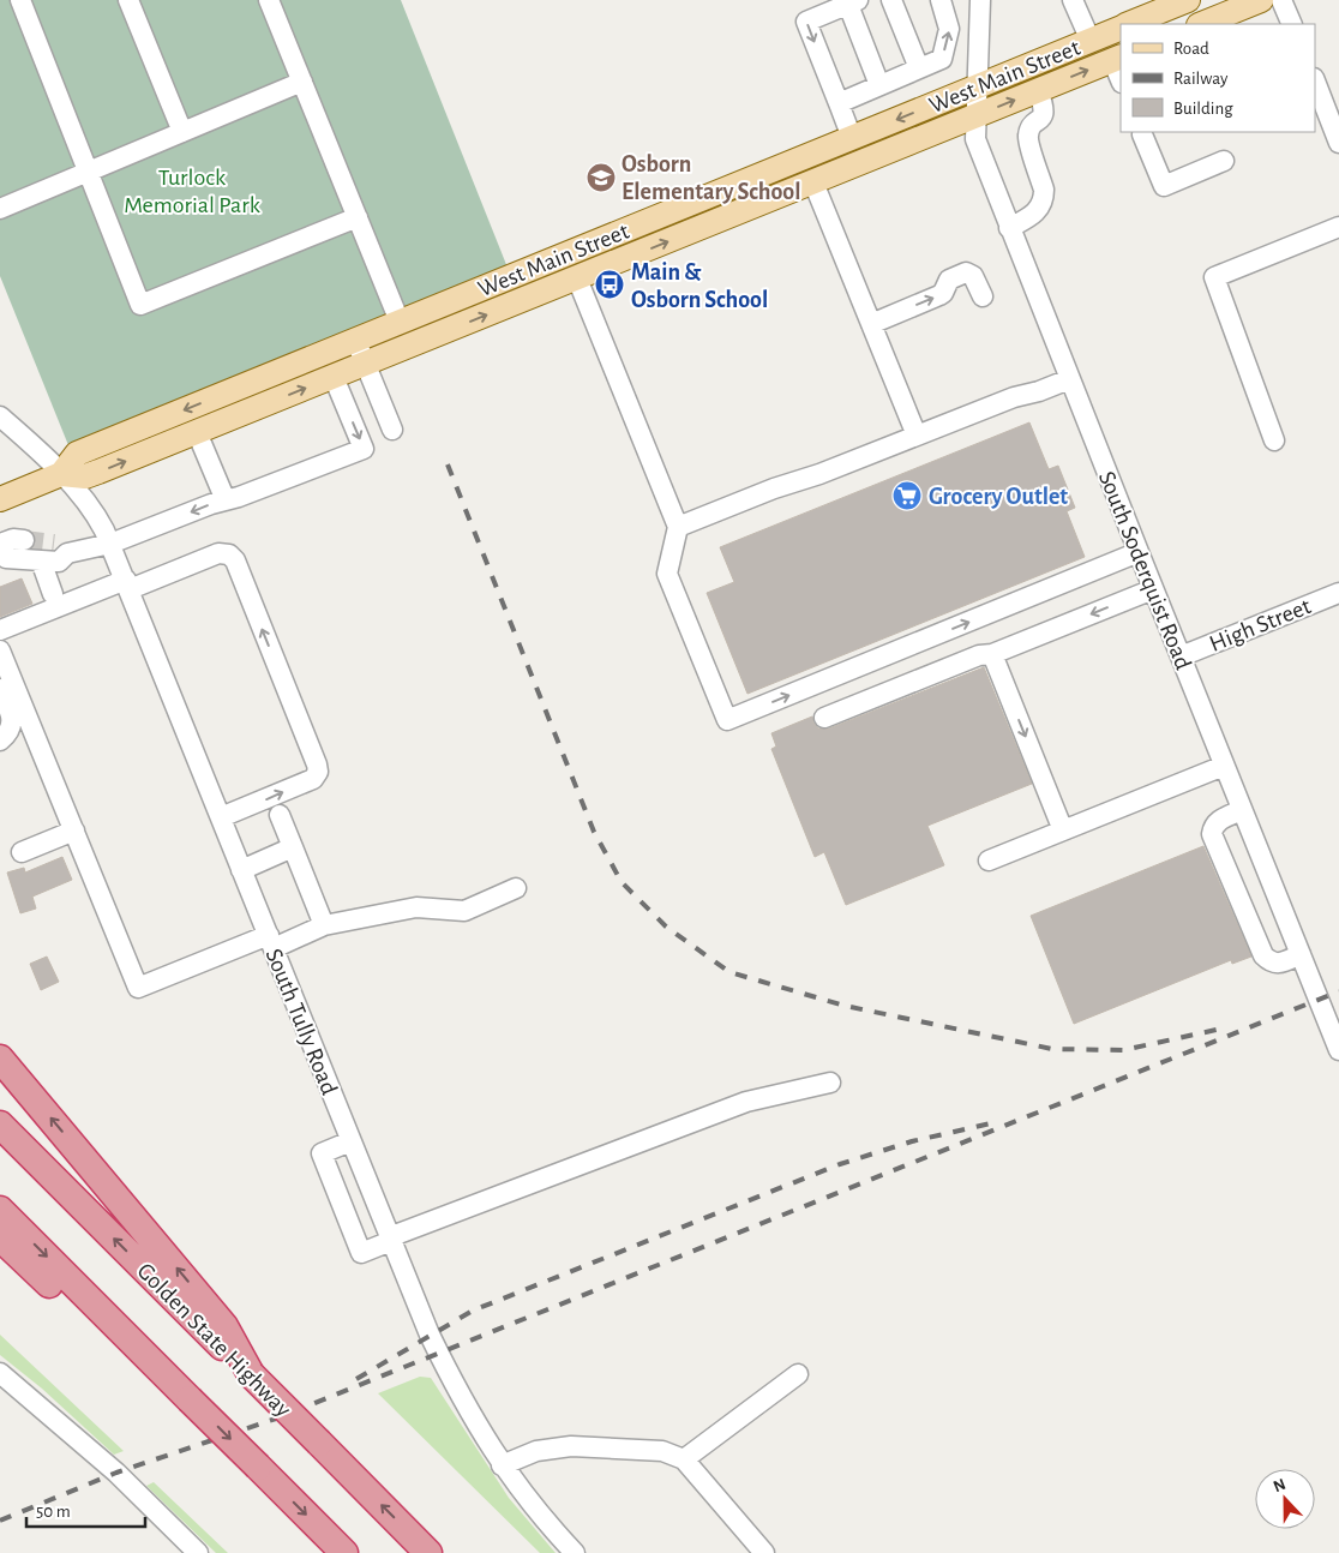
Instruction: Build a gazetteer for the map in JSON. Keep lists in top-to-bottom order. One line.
{"streets":{"highway":["Golden State Highway"],"main road":["West Main Street"],"street":["South Soderquist Road","High Street","South Tully Road"]},"crossings":[["West Main Street","South Soderquist Road"],["West Main Street","South Tully Road"],["South Soderquist Road","High Street"]],"parks":["Turlock Memorial Park"],"places":{"school or university":["Osborn Elementary School"],"bus stop":["Main & Osborn School"],"supermarket":["Grocery Outlet"]},"legend":["Road","Railway","Building"],"scale_bar":"50 m","north":"top"}
